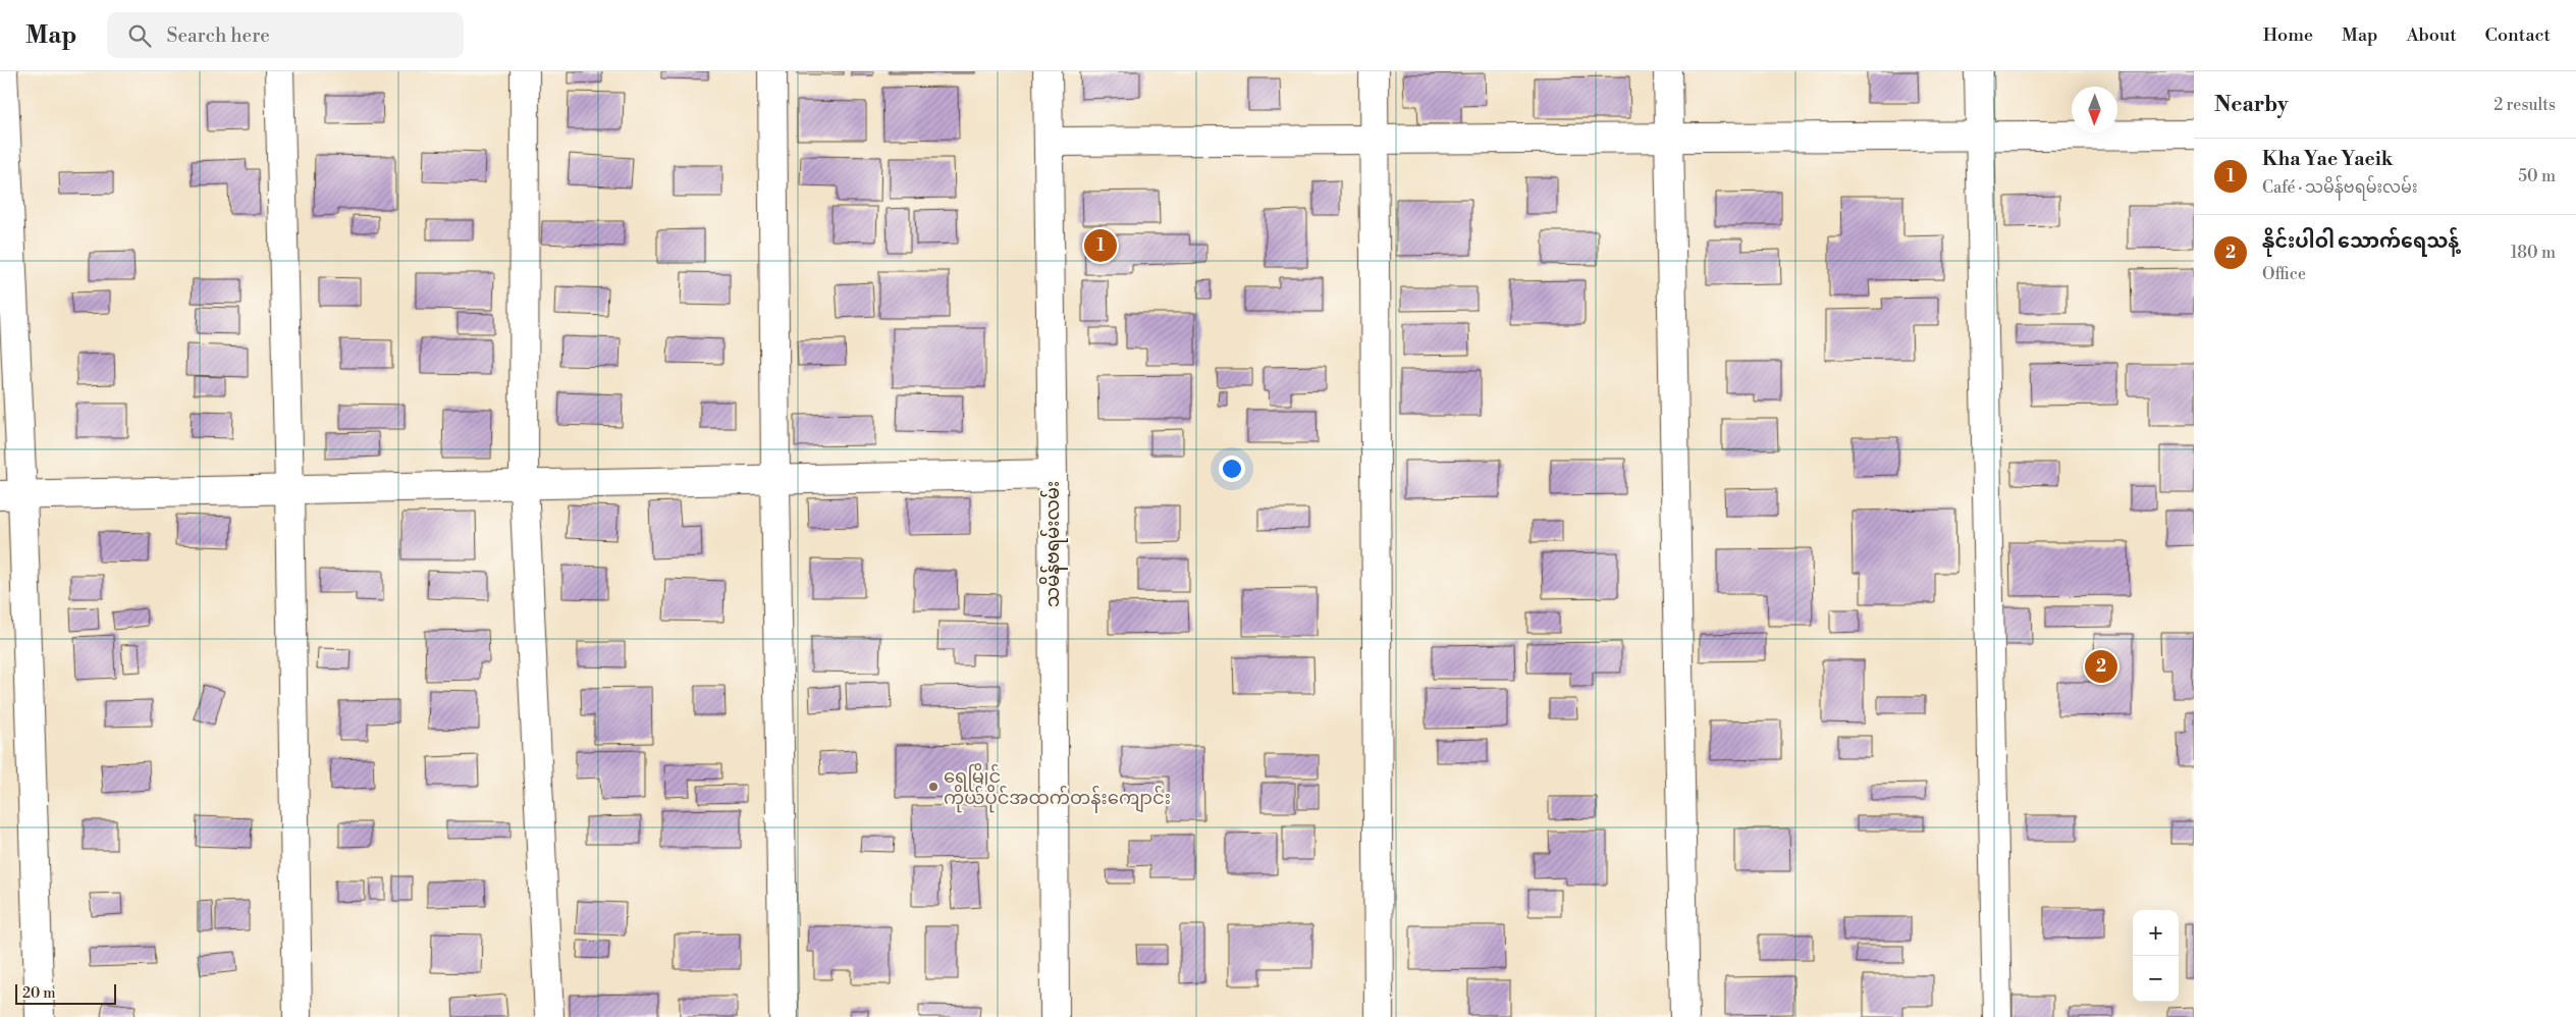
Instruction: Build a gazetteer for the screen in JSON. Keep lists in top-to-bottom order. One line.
{"streets":{"street":["သမိန်ဗရမ်းလမ်း"]},"places":["ရွှေမြိုင် ကိုယ်ပိုင်အထက်တန်းကျောင်း"],"scale_bar":"20 m","north":"bottom","page":{"header":"Map","search":"Search here","nav":["Home","Map","About","Contact"],"heading":["Nearby","2 results"],"list":[{"mark":"1","name":"Kha Yae Yaeik","note":"Café · သမိန်ဗရမ်းလမ်း","value":"50 m"},{"mark":"2","name":"နိုင်းပါဝါ သောက်ရေသန့်","note":"Office","value":"180 m"}],"pins":["1","2"],"map_buttons":["+","−"],"scale":"20 m"}}
